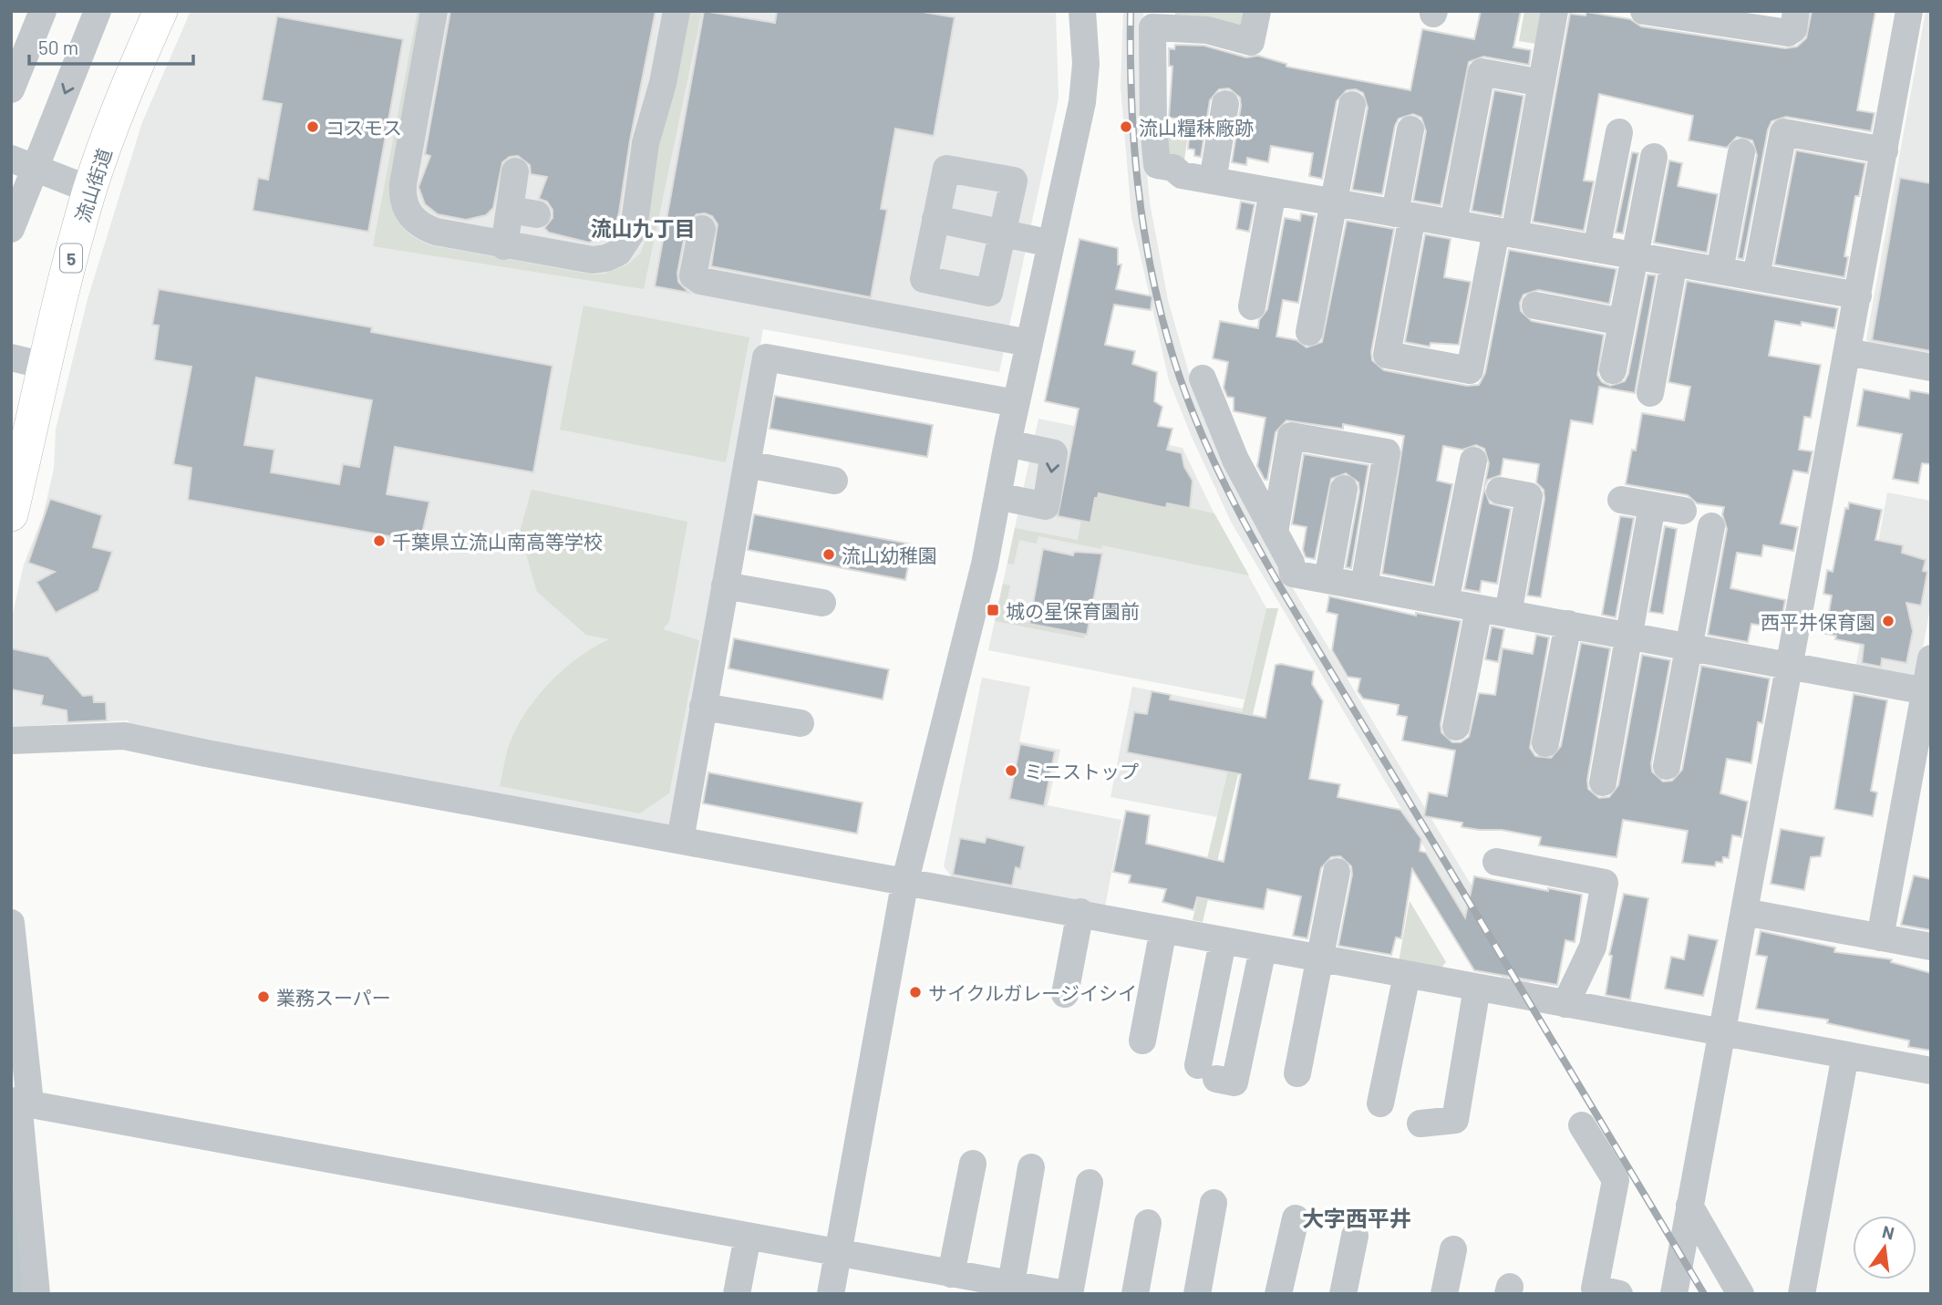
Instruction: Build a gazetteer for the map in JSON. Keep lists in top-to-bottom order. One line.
{"streets":{"main road":["流山街道","5"]},"districts":["流山九丁目","大字西平井"],"places":{"other":["コスモス","流山糧秣廠跡","千葉県立流山南高等学校","流山幼稚園","西平井保育園","ミニストップ","サイクルガレージイシイ","業務スーパー"],"transit":["城の星保育園前"]},"scale_bar":"50 m","north":"top"}
